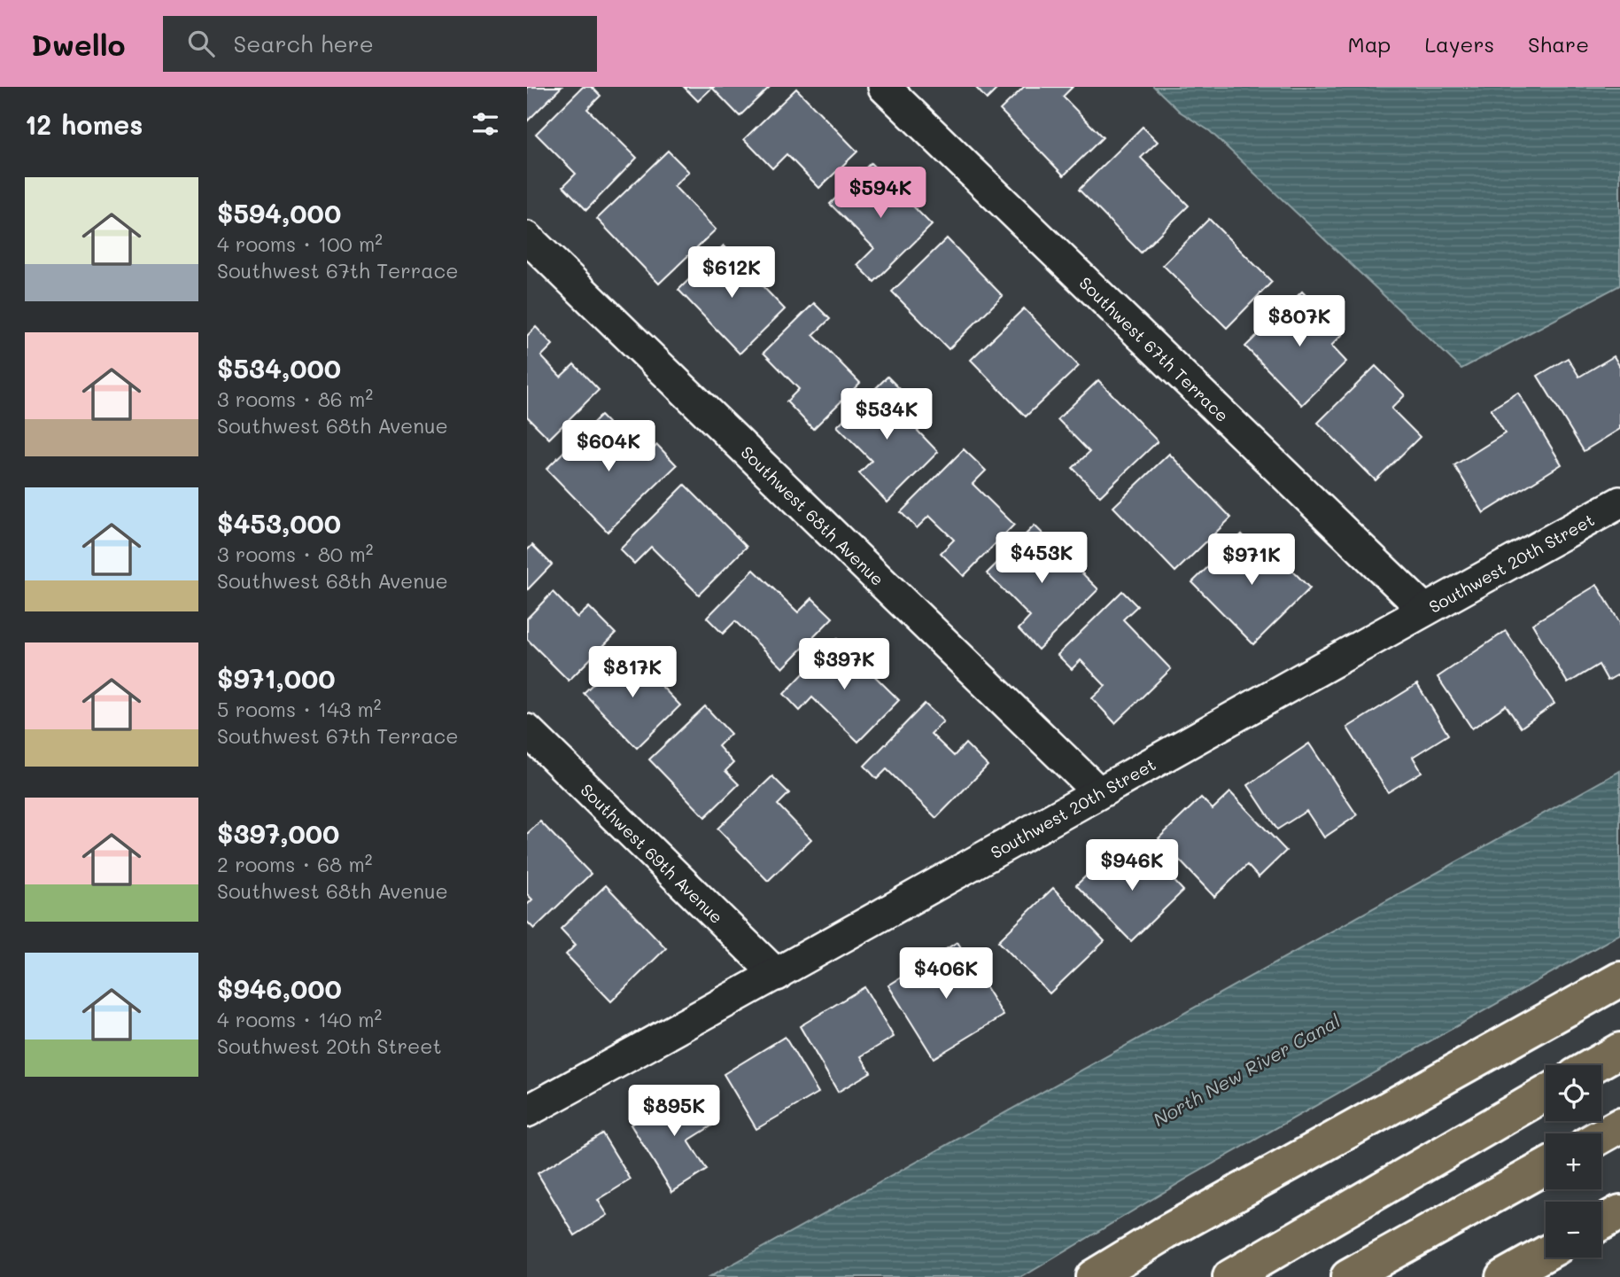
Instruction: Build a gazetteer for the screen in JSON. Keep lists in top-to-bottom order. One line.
{"streets":{"street":["Southwest 67th Terrace","Southwest 68th Avenue","Southwest 20th Street","Southwest 69th Avenue"]},"crossings":[["Southwest 67th Terrace","Southwest 20th Street"],["Southwest 68th Avenue","Southwest 20th Street"],["Southwest 20th Street","Southwest 69th Avenue"]],"water":["North New River Canal"],"page":{"header":"Dwello","search":"Search here","nav":["Map","Layers","Share"],"heading":"12 homes","list":[{"name":"$594,000","note":"4 rooms · 100 m² · Southwest 67th Terrace"},{"name":"$534,000","note":"3 rooms · 86 m² · Southwest 68th Avenue"},{"name":"$453,000","note":"3 rooms · 80 m² · Southwest 68th Avenue"},{"name":"$971,000","note":"5 rooms · 143 m² · Southwest 67th Terrace"},{"name":"$397,000","note":"2 rooms · 68 m² · Southwest 68th Avenue"},{"name":"$946,000","note":"4 rooms · 140 m² · Southwest 20th Street"}],"price":["$594K","$612K","$807K","$534K","$604K","$453K","$971K","$397K","$817K","$946K","$406K","$895K"],"map_buttons":["+","−"]}}
